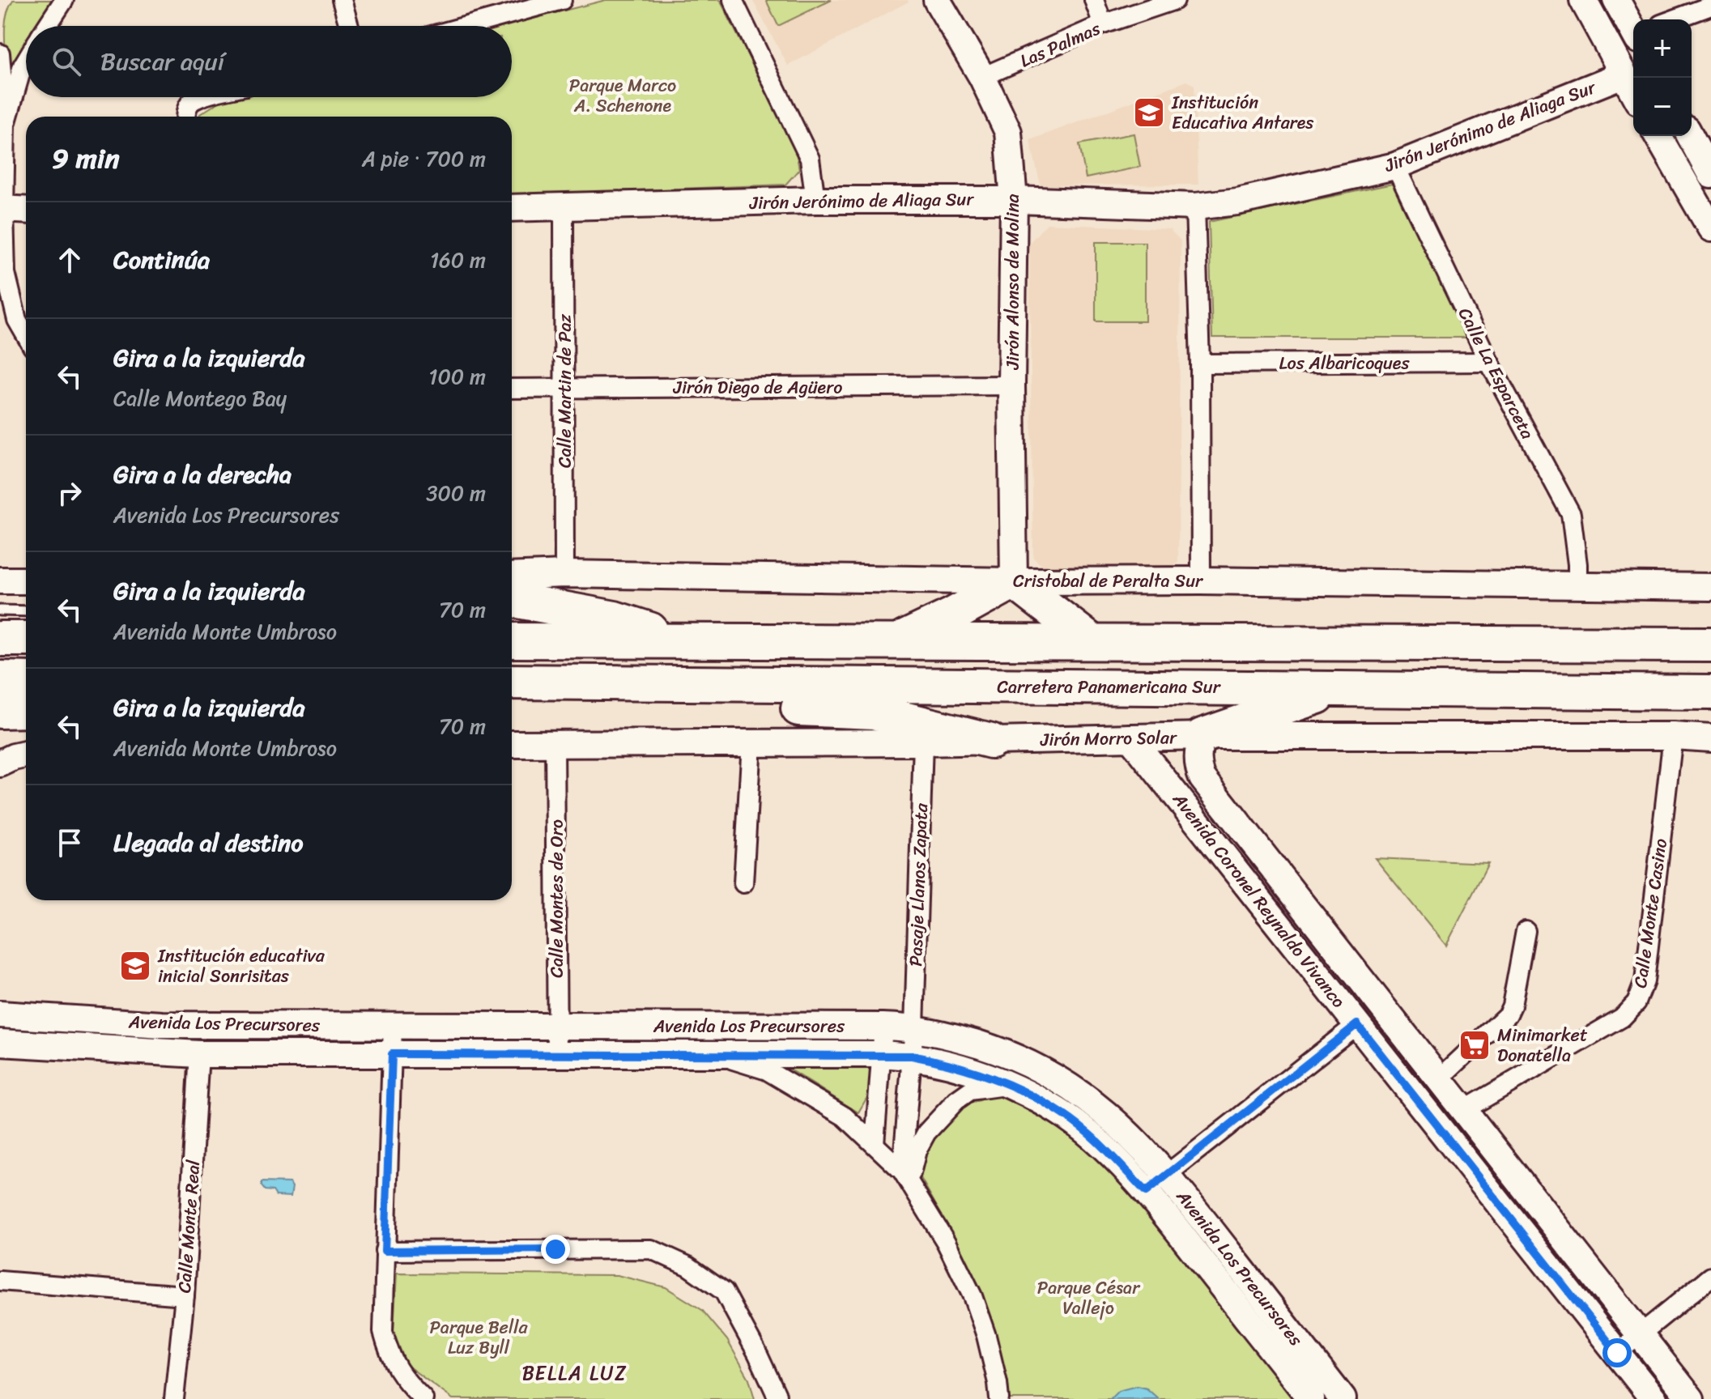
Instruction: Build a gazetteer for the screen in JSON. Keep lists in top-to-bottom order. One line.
{"streets":{"highway":["Carretera Panamericana Sur"],"street":["Las Palmas","Jirón Jerónimo de Aliaga Sur","Jirón Alonso de Molina","Los Albaricoques","Calle La Esparceta","Jirón Diego de Agüero","Calle Martin de Paz","Cristobal de Peralta Sur","Jirón Morro Solar","Pasaje Llanos Zapata","Calle Montes de Oro","Avenida Coronel Reynaldo Vivanco","Calle Monte Casino","Avenida Los Precursores","Calle Monte Real"]},"crossings":[["Las Palmas","Jirón Alonso de Molina"],["Jirón Jerónimo de Aliaga Sur","Jirón Alonso de Molina"],["Jirón Jerónimo de Aliaga Sur","Calle La Esparceta"],["Jirón Jerónimo de Aliaga Sur","Calle Martin de Paz"],["Jirón Alonso de Molina","Jirón Diego de Agüero"],["Jirón Alonso de Molina","Cristobal de Peralta Sur"],["Los Albaricoques","Calle La Esparceta"],["Calle La Esparceta","Cristobal de Peralta Sur"],["Jirón Diego de Agüero","Calle Martin de Paz"],["Calle Martin de Paz","Cristobal de Peralta Sur"],["Jirón Morro Solar","Pasaje Llanos Zapata"],["Jirón Morro Solar","Calle Montes de Oro"],["Jirón Morro Solar","Avenida Coronel Reynaldo Vivanco"],["Jirón Morro Solar","Calle Monte Casino"],["Pasaje Llanos Zapata","Avenida Los Precursores"],["Calle Montes de Oro","Avenida Los Precursores"],["Avenida Coronel Reynaldo Vivanco","Calle Monte Casino"],["Avenida Los Precursores","Calle Monte Real"]],"districts":["BELLA LUZ"],"parks":["Parque Marco A. Schenone","Parque César Vallejo","Parque Bella Luz Byll"],"places":{"school or university":["Institución Educativa Antares","Institución educativa inicial Sonrisitas"],"supermarket":["Minimarket Donatella"]},"page":{"map_buttons":["+","−"],"search":"Buscar aquí","heading":["9 min","A pie · 700 m"],"list":[["Continúa","160 m"],["Gira a la izquierda","Calle Montego Bay","100 m"],["Gira a la derecha","Avenida Los Precursores","300 m"],["Gira a la izquierda","Avenida Monte Umbroso","70 m"],["Gira a la izquierda","Avenida Monte Umbroso","70 m"],"Llegada al destino"]}}
